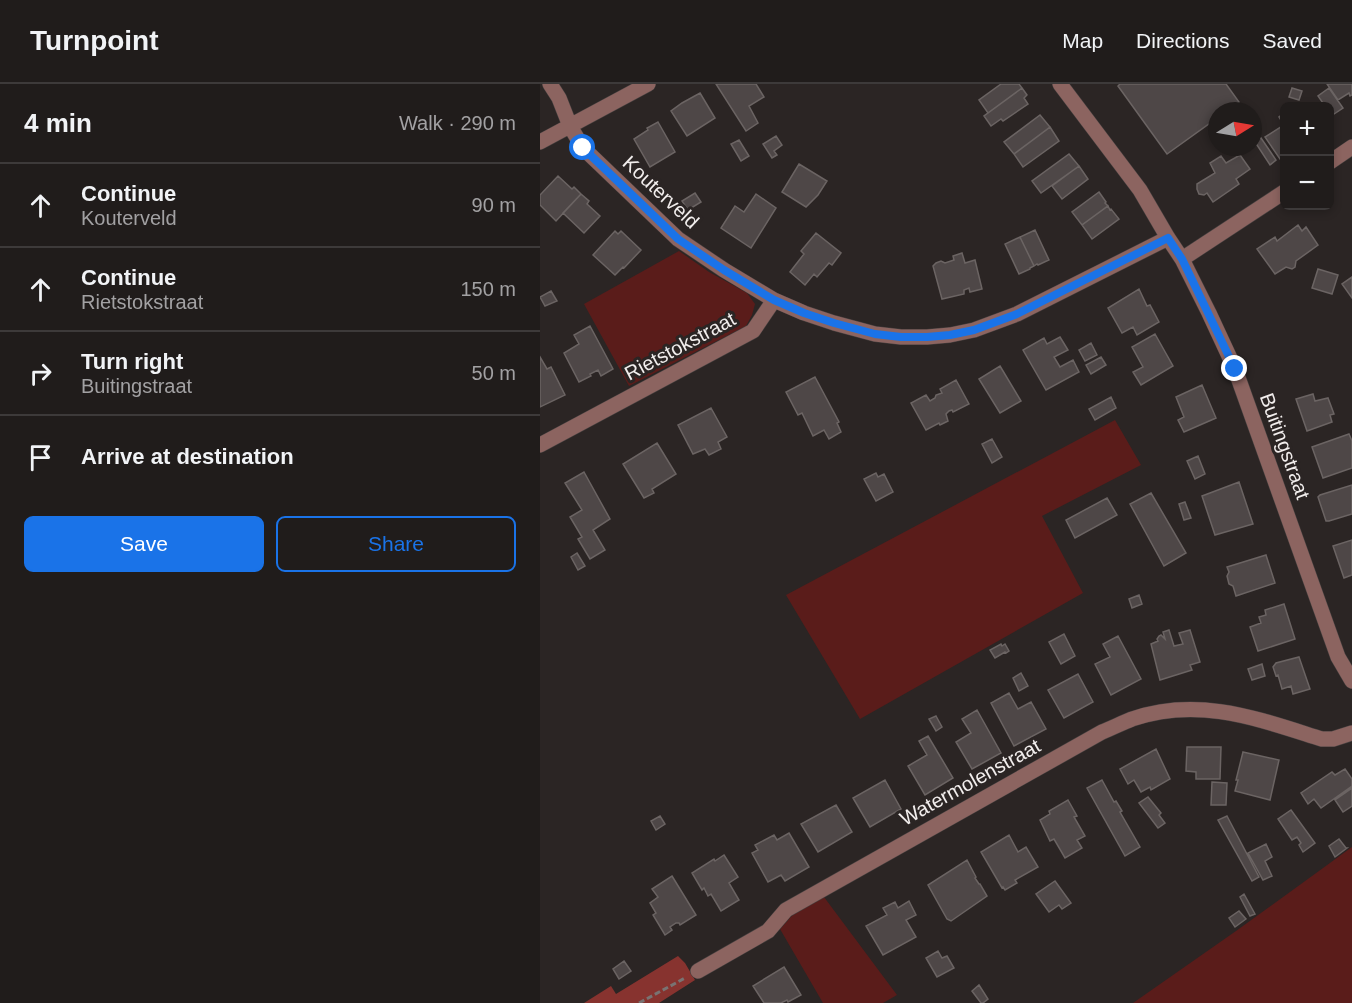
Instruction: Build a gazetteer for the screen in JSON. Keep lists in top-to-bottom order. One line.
{"streets":{"street":["Kouterveld","Rietstokstraat","Buitingstraat","Watermolenstraat"]},"crossings":[["Kouterveld","Rietstokstraat"]],"north":"right","page":{"header":"Turnpoint","nav":["Map","Directions","Saved"],"heading":["4 min","Walk · 290 m"],"map_buttons":["+","−"],"list":[["Continue","Kouterveld","90 m"],["Continue","Rietstokstraat","150 m"],["Turn right","Buitingstraat","50 m"],"Arrive at destination"],"buttons":["Save","Share"]}}
